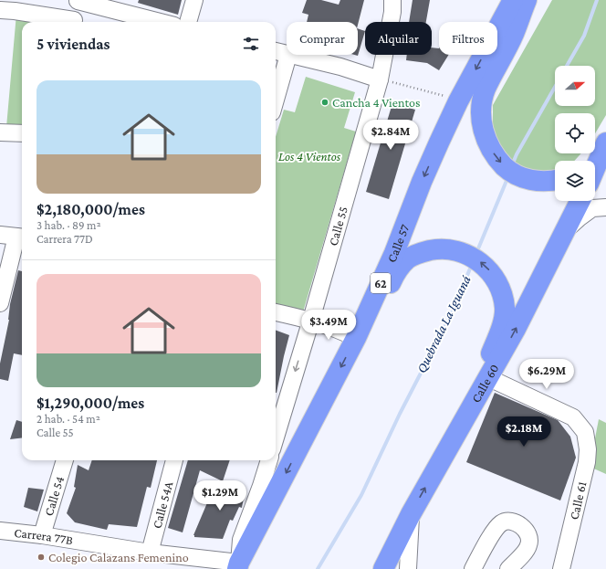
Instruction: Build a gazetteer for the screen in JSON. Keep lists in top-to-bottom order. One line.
{"streets":{"highway":["Calle 57","62","Calle 60"],"street":["Calle 55","Calle 54","Calle 61","Calle 54A","Carrera 77B"]},"crossings":[["Calle 57","Carrera 77B"],["Calle 60","Calle 61"],["Calle 54","Carrera 77B"],["Calle 54A","Carrera 77B"]],"one_way":["Calle 57","Calle 60"],"water":["Quebrada La Iguaná"],"parks":["Los 4 Vientos"],"places":["Cancha 4 Vientos","Colegio Calazans Femenino"],"north":"right","page":{"chip":["Comprar","Alquilar","Filtros"],"heading":"5 viviendas","list":[{"name":"$2,180,000/mes","note":"3 hab. · 89 m² · Carrera 77D"},{"name":"$1,290,000/mes","note":"2 hab. · 54 m² · Calle 55"}],"price":["$2.84M","$3.49M","$6.29M","$2.18M","$1.29M"]}}
